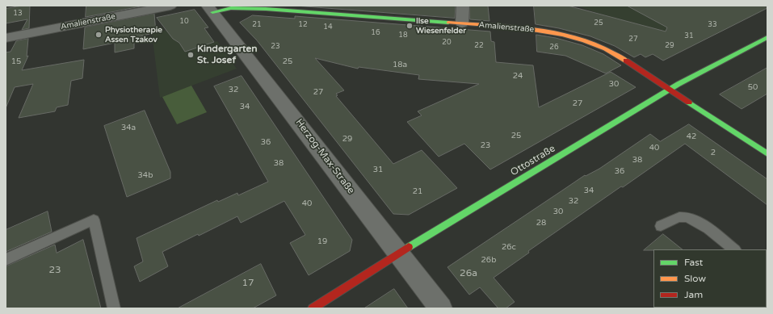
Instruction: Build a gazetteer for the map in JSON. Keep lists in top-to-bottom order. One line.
{"streets":{"street":["Amalienstraße","Herzog-Max-Straße","Ottostraße"]},"crossings":[["Amalienstraße","Herzog-Max-Straße"],["Amalienstraße","Ottostraße"],["Herzog-Max-Straße","Ottostraße"]],"places":["Ilse Wiesenfelder","Physiotherapie Assen Tzakov","Kindergarten St. Josef"],"house_numbers":["13","10","25","21","12","33","14","16","18","31","27","20","22","29","23","26","15","25","18a","24","30","50","32","27","27","34","34a","25","42","29","36","23","40","2","38","38","31","36","34b","34","21","32","40","30","28","19","26c","26b","23","26a","17"],"legend":["Fast","Slow","Jam"]}
